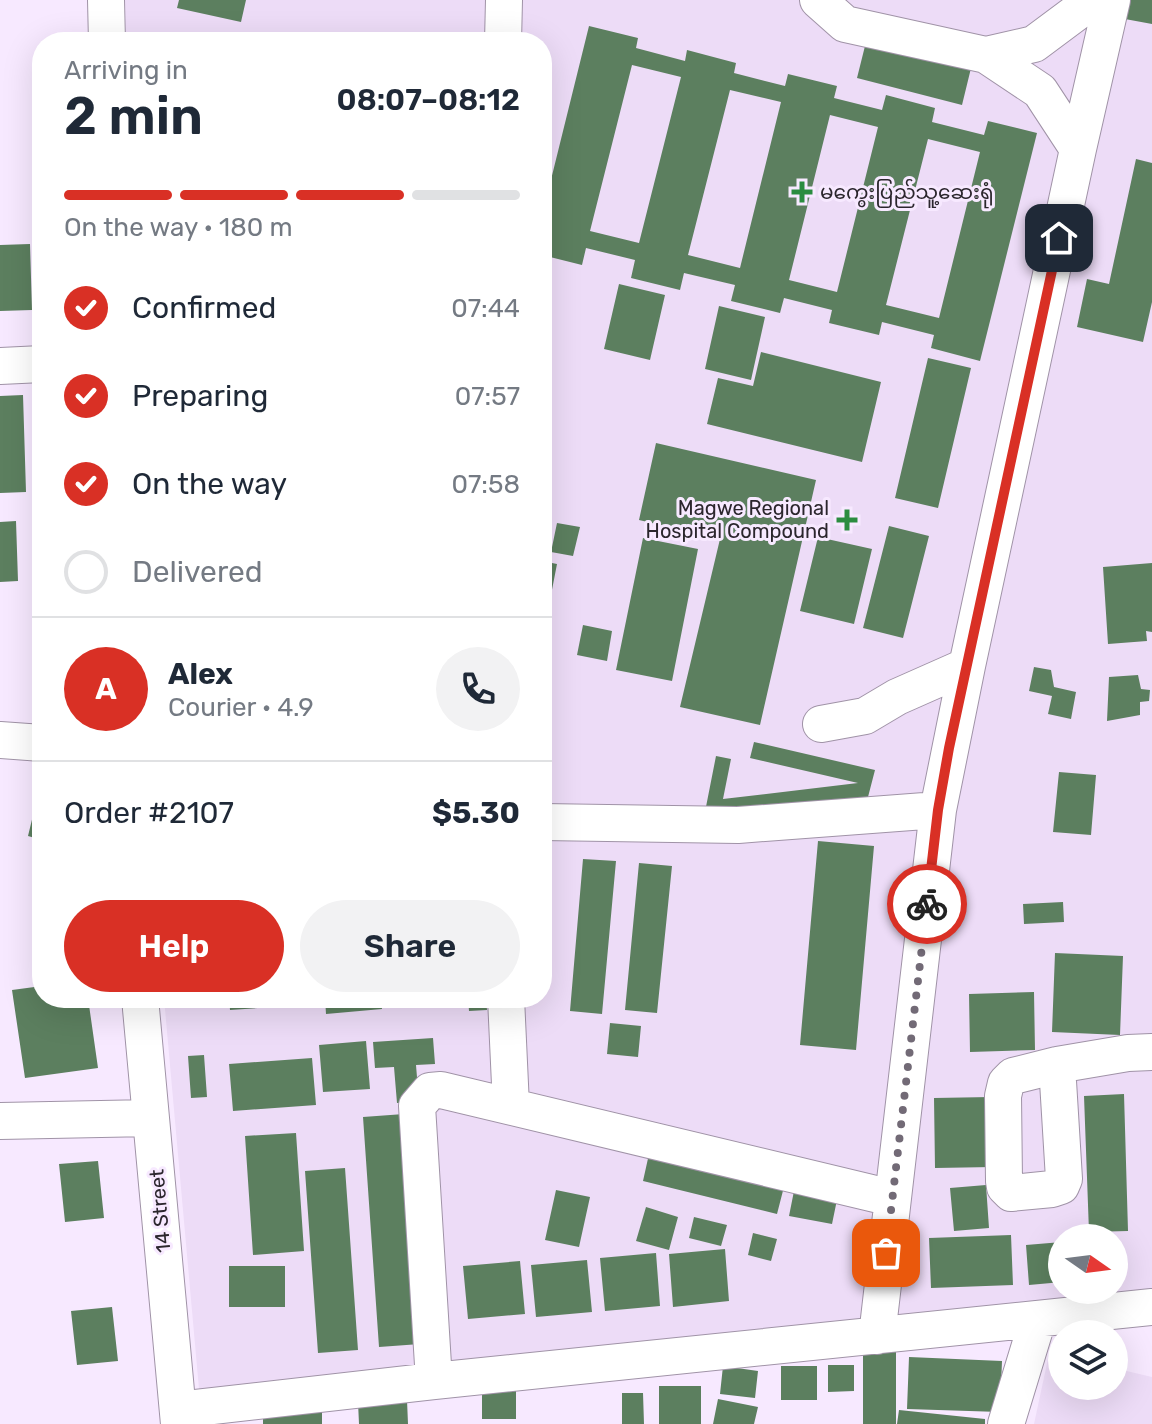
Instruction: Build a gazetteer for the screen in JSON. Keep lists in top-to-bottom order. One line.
{"streets":{"street":["14 Street"]},"places":{"health":["မကွေးပြည်သူ့ဆေးရုံ","Magwe Regional Hospital Compound"]},"north":"right","page":{"heading":["2 min","Arriving in","08:07–08:12"],"panel":["Alex","Courier · 4.9","Order #2107","$5.30"],"bar":"On the way · 180 m","list":[["Confirmed","07:44"],["Preparing","07:57"],["On the way","07:58"],"Delivered"],"round":"A","buttons":["Help","Share"]}}
